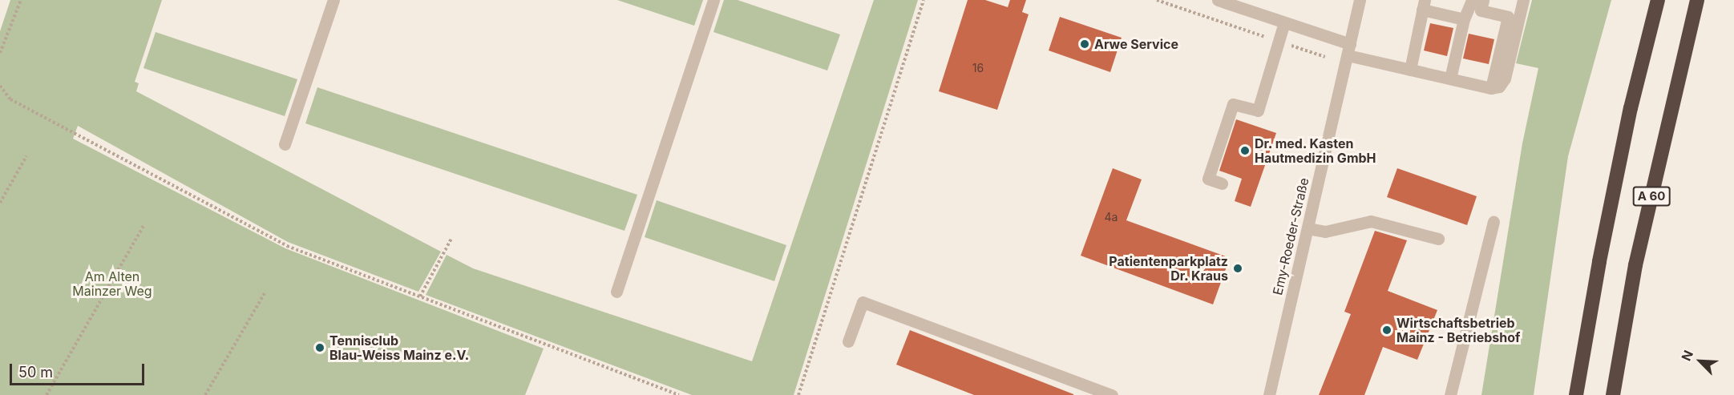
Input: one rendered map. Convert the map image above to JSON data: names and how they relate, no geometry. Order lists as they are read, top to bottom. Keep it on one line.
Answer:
{"streets":{"highway":["A 60"],"street":["Emy-Roeder-Straße"]},"parks":["Am Alten Mainzer Weg"],"places":["Arwe Service","Dr. med. Kasten Hautmedizin GmbH","Patientenparkplatz Dr. Kraus","Wirtschaftsbetrieb Mainz - Betriebshof","Tennisclub Blau-Weiss Mainz e.V."],"house_numbers":["16","4a"],"scale_bar":"50 m","north":"top left"}
